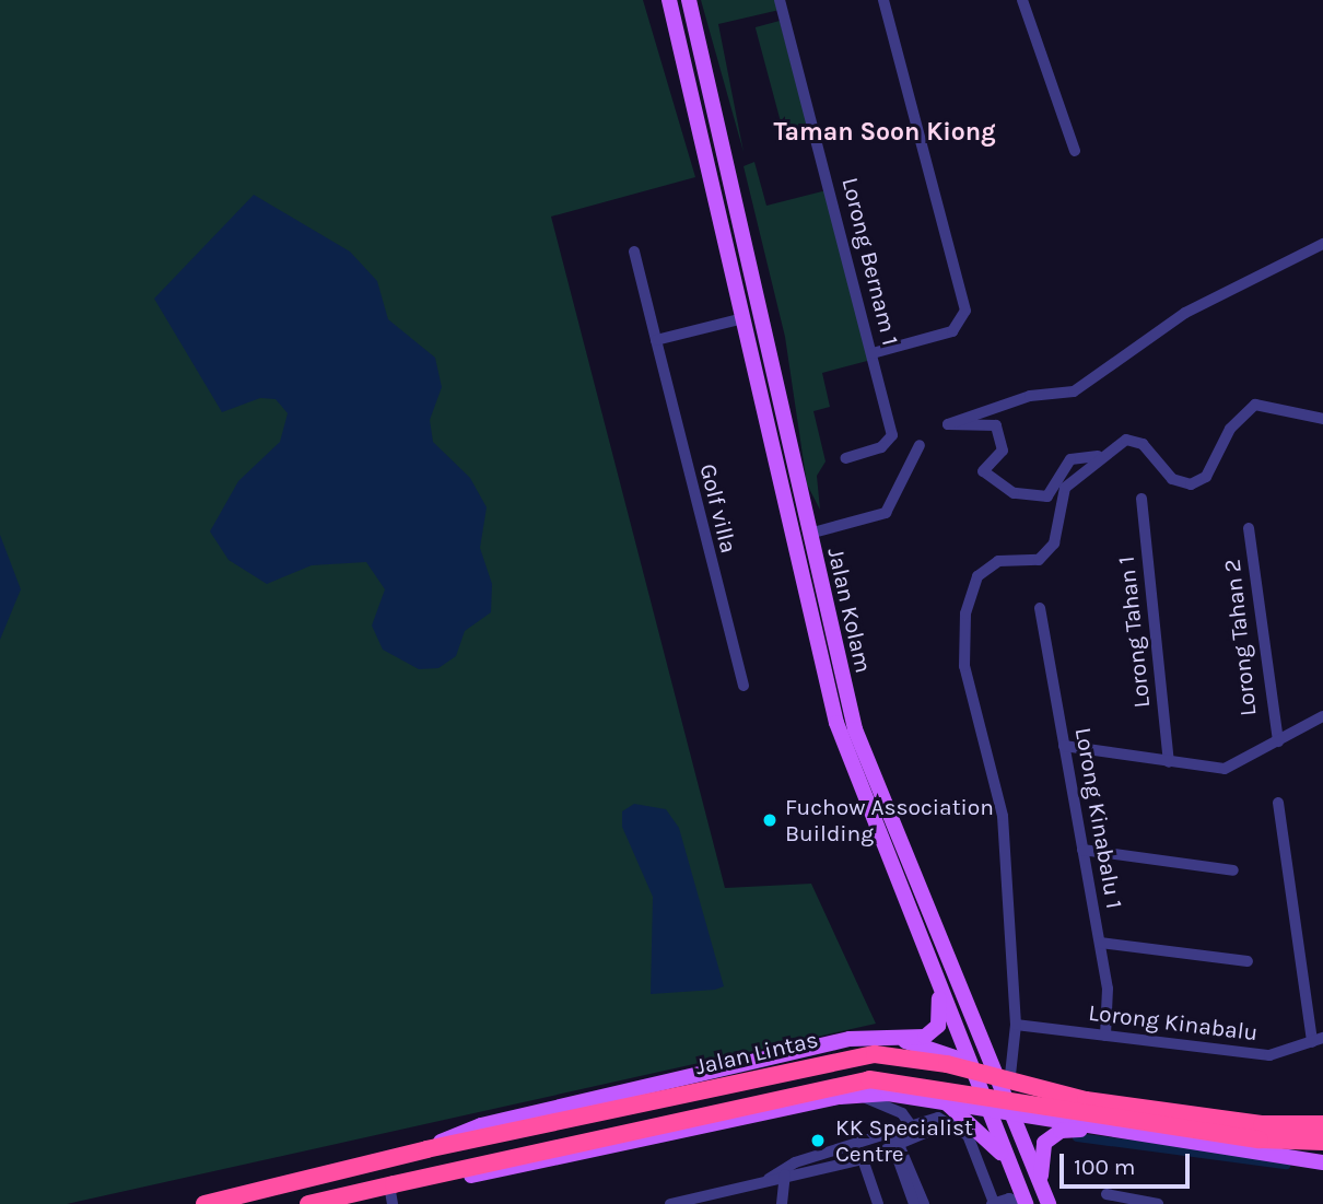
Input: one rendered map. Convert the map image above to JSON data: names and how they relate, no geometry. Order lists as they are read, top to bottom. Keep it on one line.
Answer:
{"streets":{"highway":["Jalan Lintas"],"main road":["Jalan Kolam"],"street":["Lorong Bernam 1","Golf villa","Lorong Tahan 1","Lorong Tahan 2","Lorong Kinabalu 1","Lorong Kinabalu"]},"crossings":[["Lorong Kinabalu 1","Lorong Kinabalu"]],"districts":["Taman Soon Kiong"],"places":["Fuchow Association Building","KK Specialist Centre"],"scale_bar":"100 m"}
